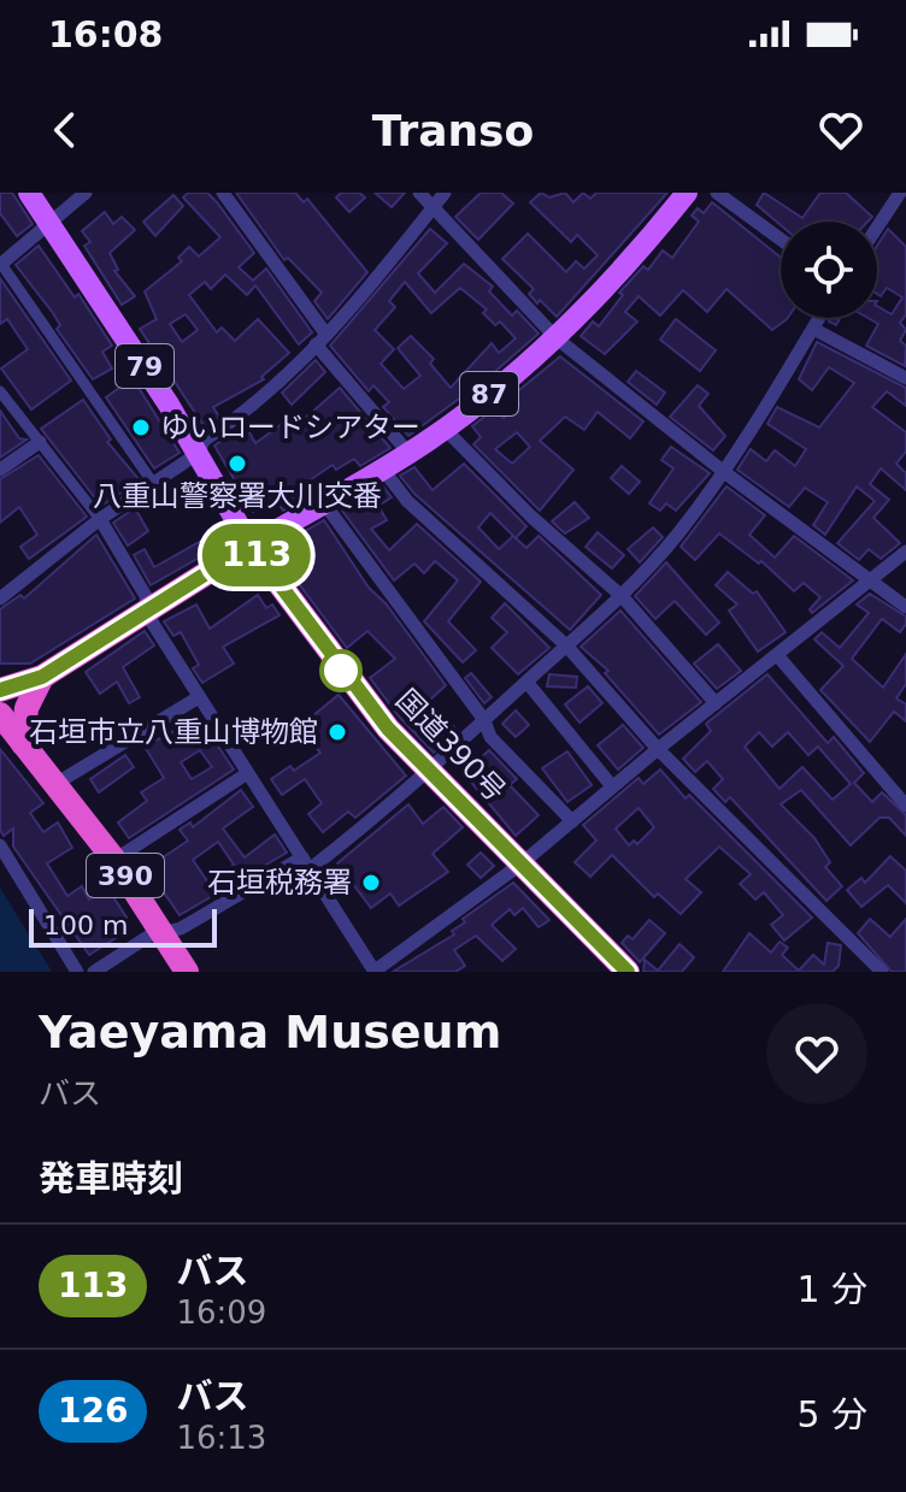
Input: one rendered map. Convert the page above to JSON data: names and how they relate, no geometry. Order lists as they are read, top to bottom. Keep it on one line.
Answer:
{"streets":{"highway":["国道390号","390"],"main road":["79","87"]},"crossings":[["79","87"],["79","国道390号"],["87","国道390号"]],"places":["ゆいロードシアター","八重山警察署大川交番","石垣市立八重山博物館","石垣税務署"],"lines":["bus line 113"],"scale_bar":"100 m","page":{"status":"16:08","header":"Transo","on_map":"113","scale":"100 m","heading":[["Yaeyama Museum","バス"],"発車時刻"],"list":[{"mark":"113","name":"バス","note":"16:09","value":"1 分"},{"mark":"126","name":"バス","note":"16:13","value":"5 分"}]}}
